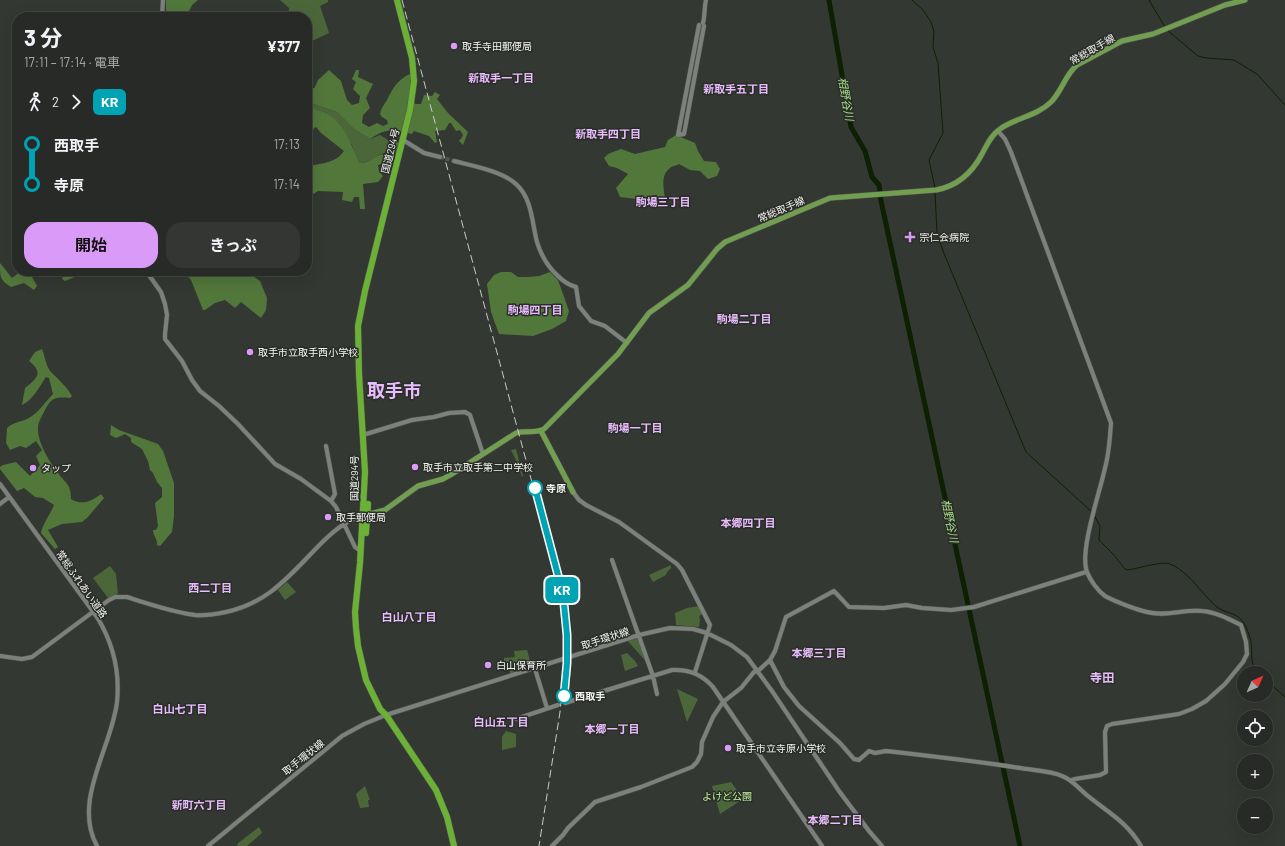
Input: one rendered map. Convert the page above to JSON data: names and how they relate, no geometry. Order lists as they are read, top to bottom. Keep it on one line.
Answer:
{"streets":{"highway":["国道294号"],"main road":["常総取手線"],"street":["常総ふれあい道路","取手環状線"]},"crossings":[["国道294号","取手環状線"]],"districts":["新取手一丁目","新取手五丁目","新取手四丁目","駒場三丁目","駒場四丁目","駒場二丁目","取手市","駒場一丁目","本郷四丁目","西二丁目","白山八丁目","本郷三丁目","寺田","白山七丁目","白山五丁目","本郷一丁目","新町六丁目","本郷二丁目"],"water":["相野谷川"],"parks":["よけど公園"],"places":{"other":["取手寺田郵便局","取手市立取手西小学校","取手市立取手第二中学校","タップ","寺原","取手郵便局","白山保育所","西取手","取手市立寺原小学校"],"health":["宗仁会病院"]},"north":"top right","page":{"on_map":"KR","heading":["3 分","17:11 – 17:14 · 電車","¥377"],"legs":["2","KR"],"list":[{"name":"西取手","value":"17:13"},{"name":"寺原","value":"17:14"}],"buttons":["開始","きっぷ"],"map_buttons":["+","−"]}}
